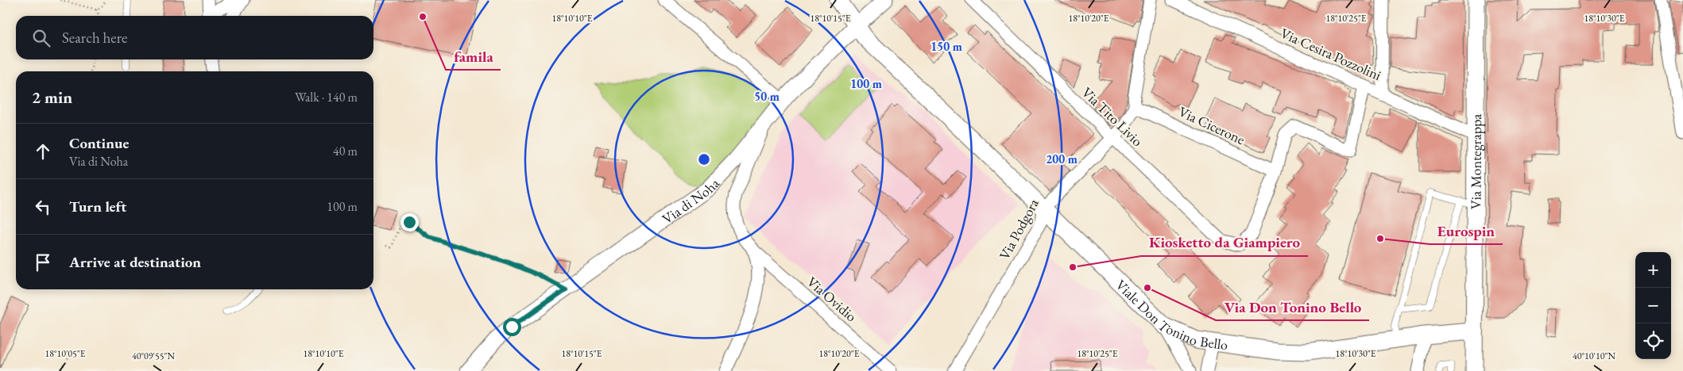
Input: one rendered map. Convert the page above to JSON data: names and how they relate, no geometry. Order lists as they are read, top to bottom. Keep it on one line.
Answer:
{"streets":{"main road":["Via Montegrappa","Viale Don Tonino Bello"],"street":["Via Cesira Pozzolini","Via Tito Livio","Via Cicerone","Via di Noha","Via Podgora","Via Ovidio"]},"crossings":[["Via Cesira Pozzolini","Via Montegrappa"],["Via Tito Livio","Via Cicerone"],["Via Tito Livio","Via Podgora"],["Via Cicerone","Via Podgora"],["Via Montegrappa","Viale Don Tonino Bello"],["Via di Noha","Viale Don Tonino Bello"],["Via Podgora","Viale Don Tonino Bello"]],"places":["famila","Eurospin","Kiosketto da Giampiero","Via Don Tonino Bello"],"page":{"search":"Search here","heading":["2 min","Walk · 140 m"],"list":[["Continue","Via di Noha","40 m"],["Turn left","100 m"],"Arrive at destination"],"map_buttons":["+","−"]},"coordinates":["18°10'10\"E","18°10'15\"E","18°10'20\"E","18°10'25\"E","18°10'30\"E","18°10'05\"E","40°09'55\"N","40°10'10\"N"],"rings":["150 m","100 m","50 m","200 m"]}
